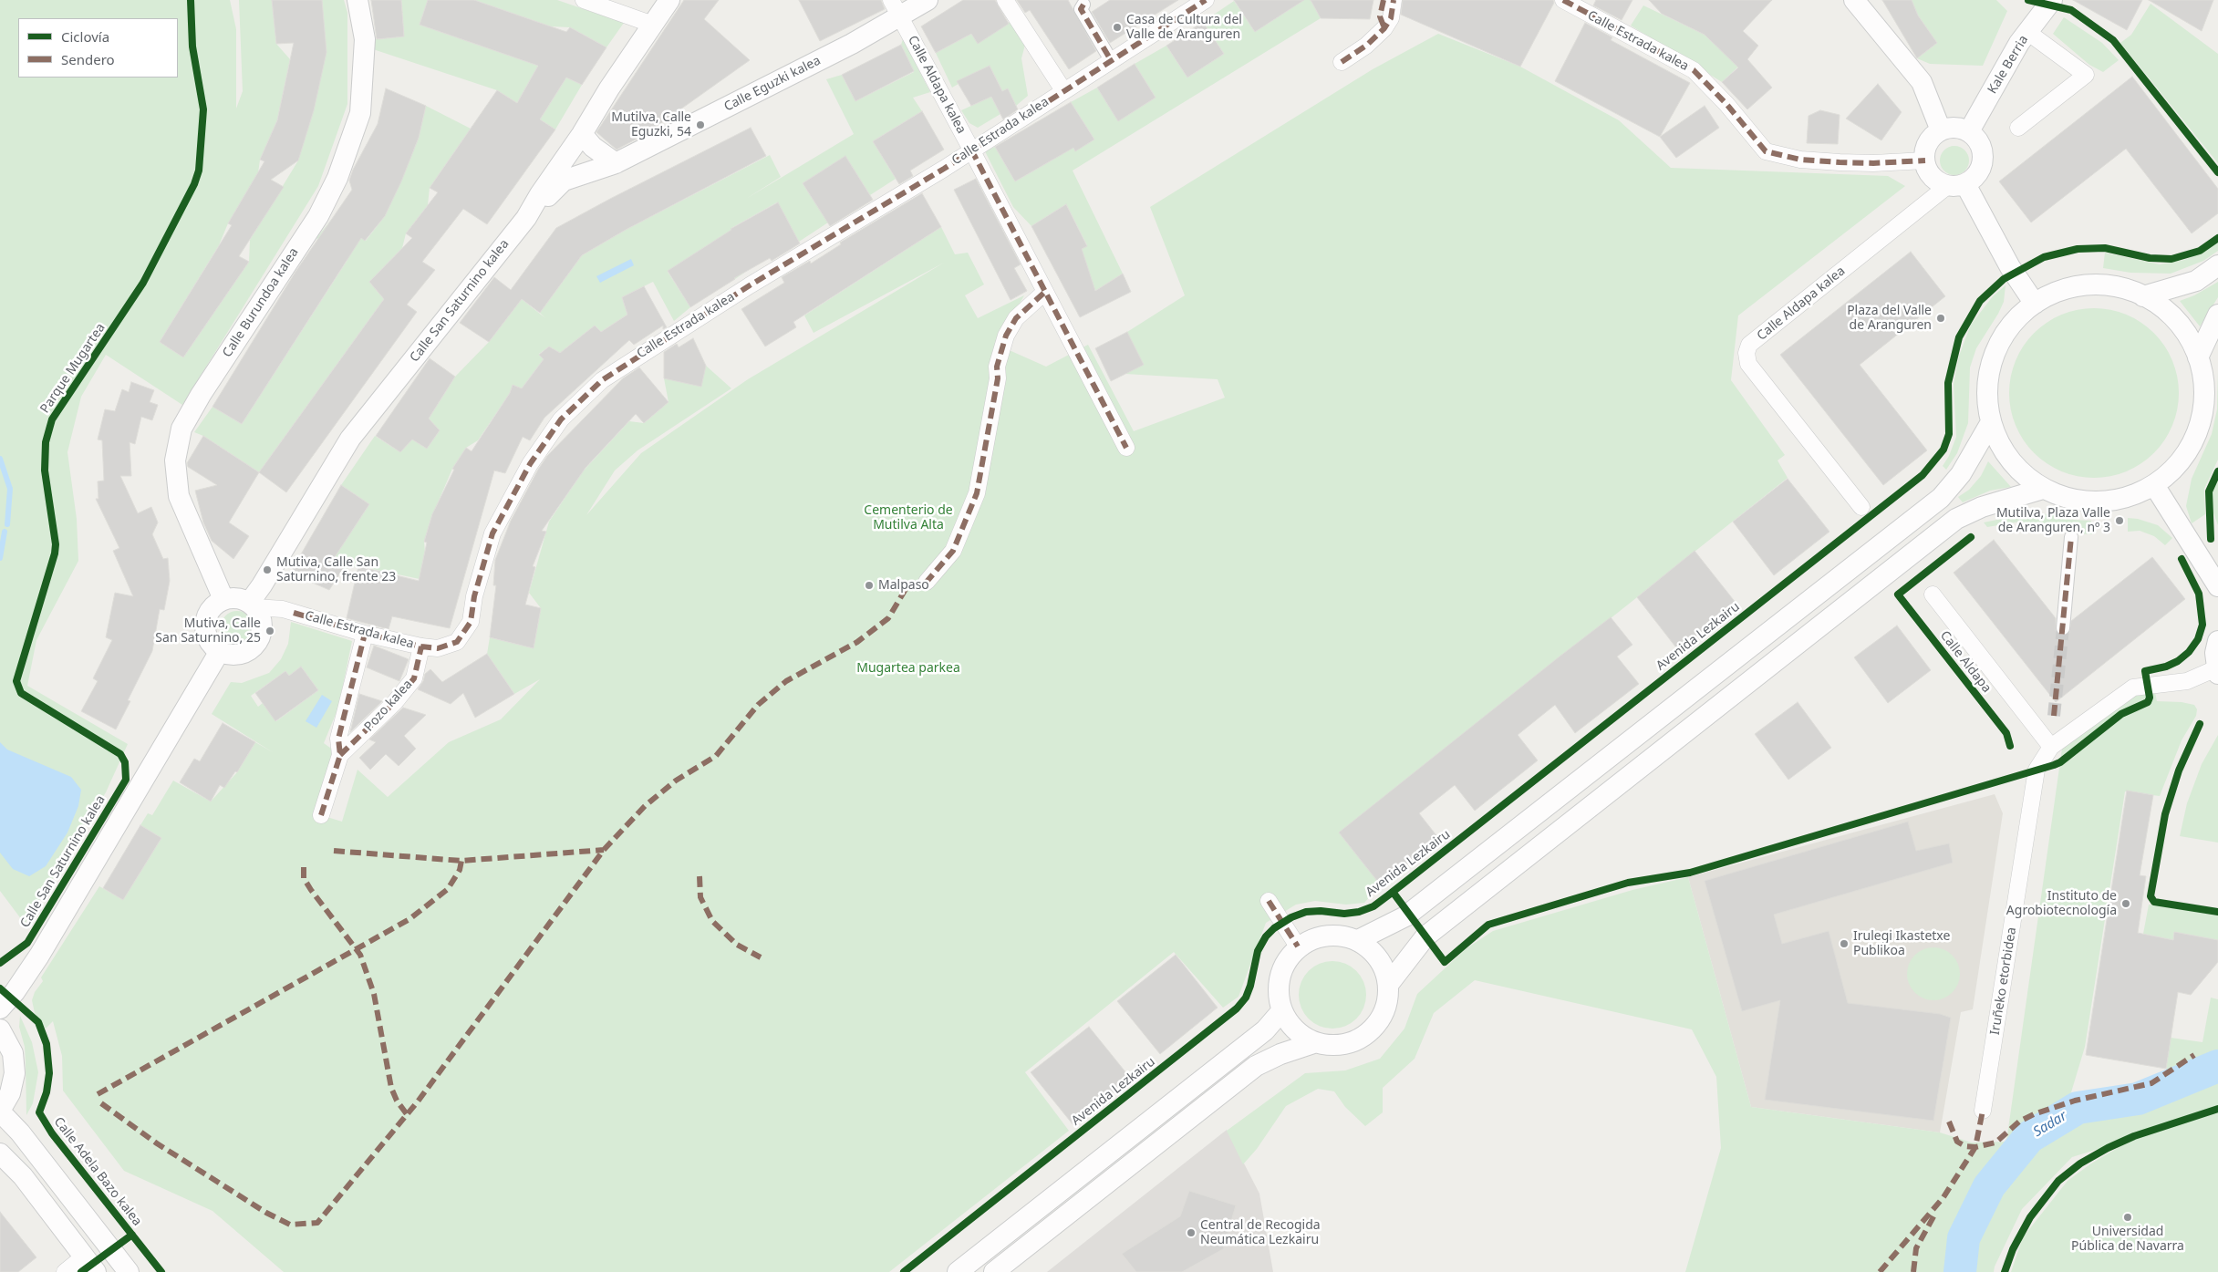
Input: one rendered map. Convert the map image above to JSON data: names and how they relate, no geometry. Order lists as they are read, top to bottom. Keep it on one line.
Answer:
{"streets":{"street":["Calle Estrada kalea","Kale Berria","Calle Eguzki kalea","Calle Aldapa kalea","Calle San Saturnino kalea","Calle Burundoa kalea","Calle Aldapa","Pozo kalea","Iruñeko etorbidea"],"cycle path":["Parque Mugartea","Avenida Lezkairu","Calle Adela Bazo kalea"]},"crossings":[["Calle Estrada kalea","Kale Berria"],["Calle Estrada kalea","Calle Aldapa kalea"],["Calle Estrada kalea","Calle San Saturnino kalea"],["Calle Estrada kalea","Calle Burundoa kalea"],["Calle Estrada kalea","Pozo kalea"],["Kale Berria","Calle Aldapa kalea"],["Calle Eguzki kalea","Calle Aldapa kalea"],["Calle Eguzki kalea","Calle San Saturnino kalea"],["Calle San Saturnino kalea","Calle Burundoa kalea"],["Calle Aldapa","Iruñeko etorbidea"]],"water":["Sadar"],"parks":["Cementerio de Mutilva Alta","Mugartea parkea"],"places":["Casa de Cultura del Valle de Aranguren","Mutilva, Calle Eguzki, 54","Plaza del Valle de Aranguren","Mutilva, Plaza Valle de Aranguren, nº 3","Mutiva, Calle San Saturnino, frente 23","Malpaso","Mutiva, Calle San Saturnino, 25","Instituto de Agrobiotecnología","Irulegi Ikastetxe Publikoa","Universidad Pública de Navarra","Central de Recogida Neumática Lezkairu"],"legend":["Ciclovía","Sendero"]}
